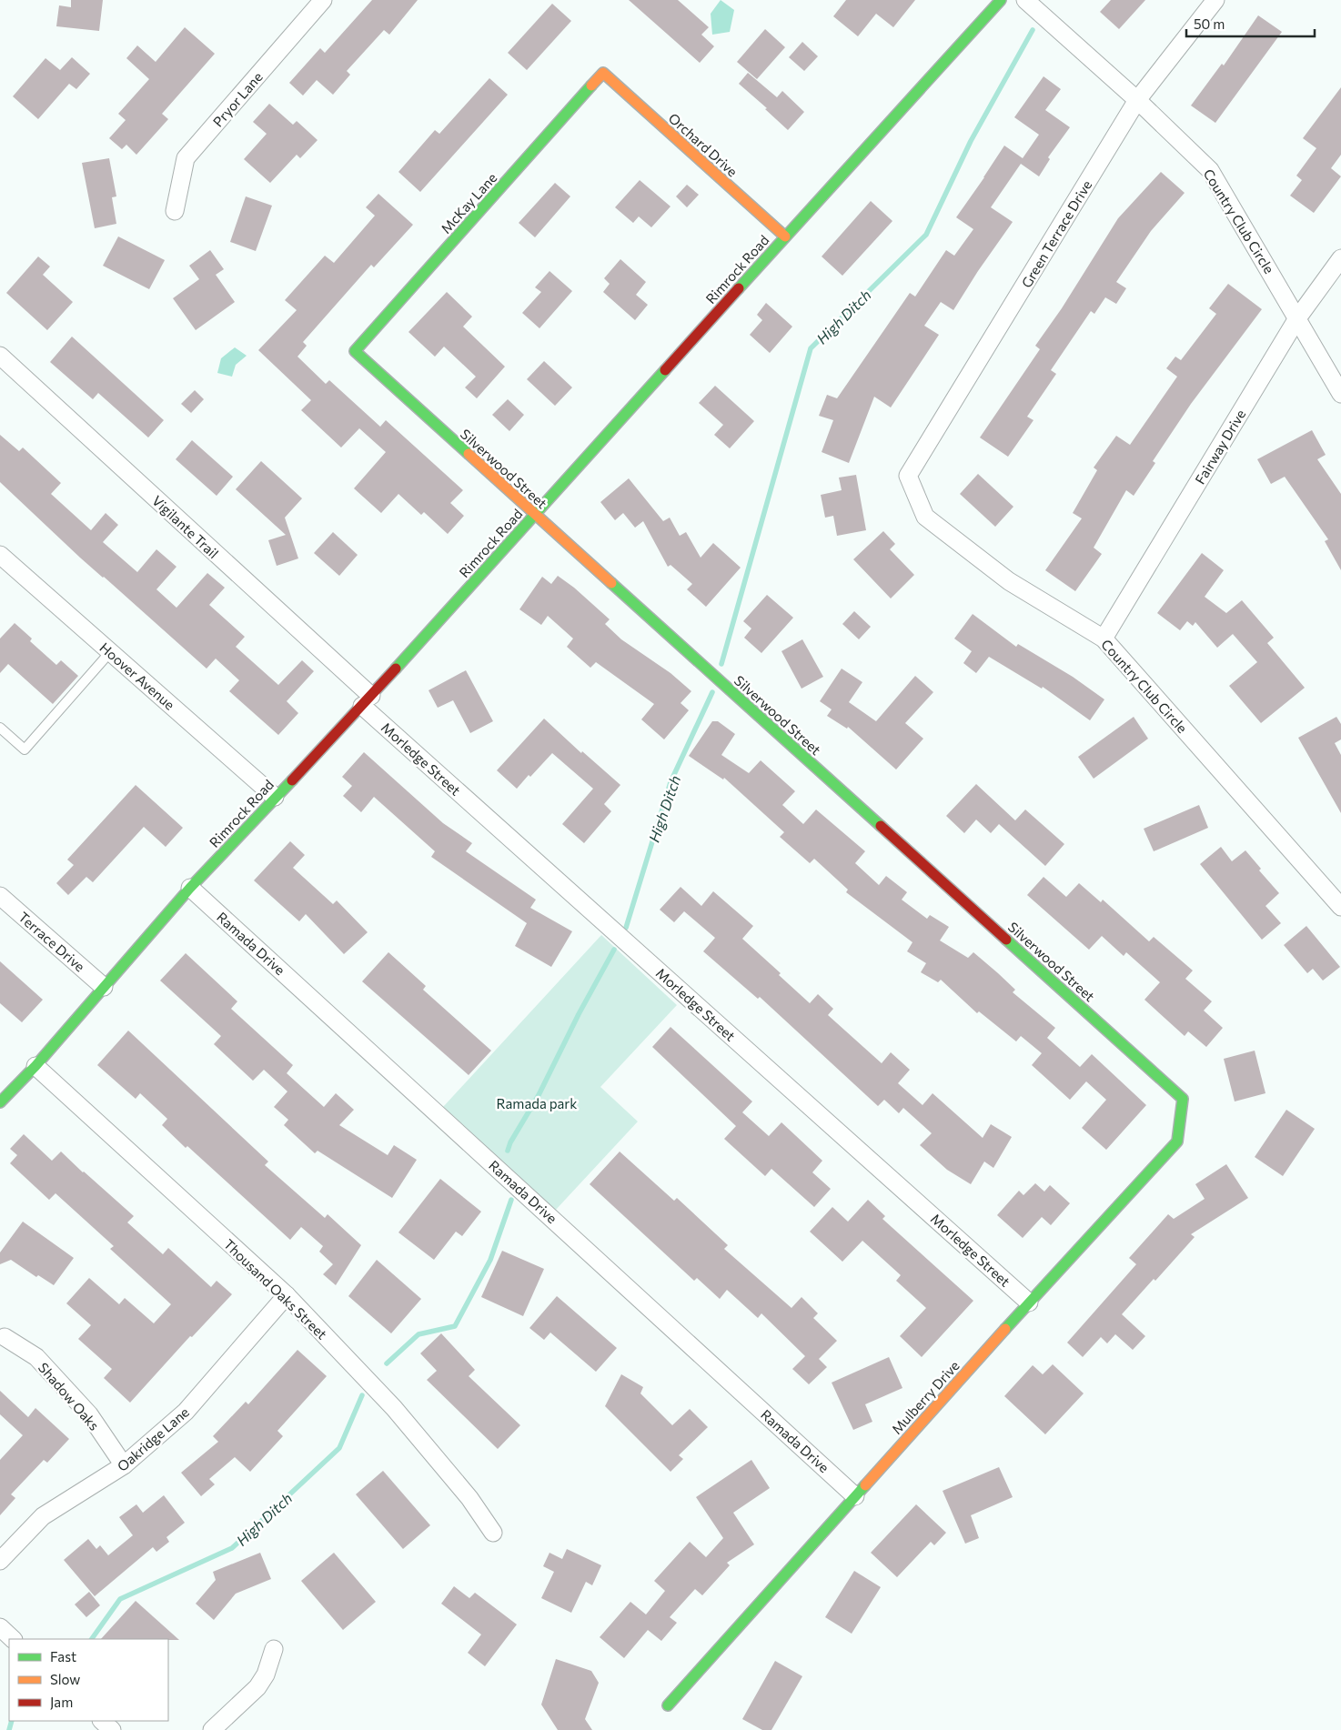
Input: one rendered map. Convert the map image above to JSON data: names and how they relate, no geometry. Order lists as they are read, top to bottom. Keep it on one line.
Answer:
{"streets":{"street":["Pryor Lane","Orchard Drive","McKay Lane","Country Club Circle","Green Terrace Drive","Rimrock Road","Fairway Drive","Silverwood Street","Vigilante Trail","Hoover Avenue","Morledge Street","Terrace Drive","Ramada Drive","Thousand Oaks Street","Shadow Oaks","Mulberry Drive","Oakridge Lane"]},"crossings":[["Orchard Drive","McKay Lane"],["Orchard Drive","Rimrock Road"],["McKay Lane","Silverwood Street"],["Country Club Circle","Green Terrace Drive"],["Country Club Circle","Fairway Drive"],["Rimrock Road","Silverwood Street"],["Rimrock Road","Vigilante Trail"],["Rimrock Road","Hoover Avenue"],["Rimrock Road","Morledge Street"],["Rimrock Road","Terrace Drive"],["Rimrock Road","Ramada Drive"],["Rimrock Road","Thousand Oaks Street"],["Silverwood Street","Mulberry Drive"],["Vigilante Trail","Morledge Street"],["Morledge Street","Mulberry Drive"],["Ramada Drive","Mulberry Drive"],["Thousand Oaks Street","Oakridge Lane"],["Shadow Oaks","Oakridge Lane"]],"water":["High Ditch"],"parks":["Ramada park"],"legend":["Fast","Slow","Jam"],"scale_bar":"50 m"}
